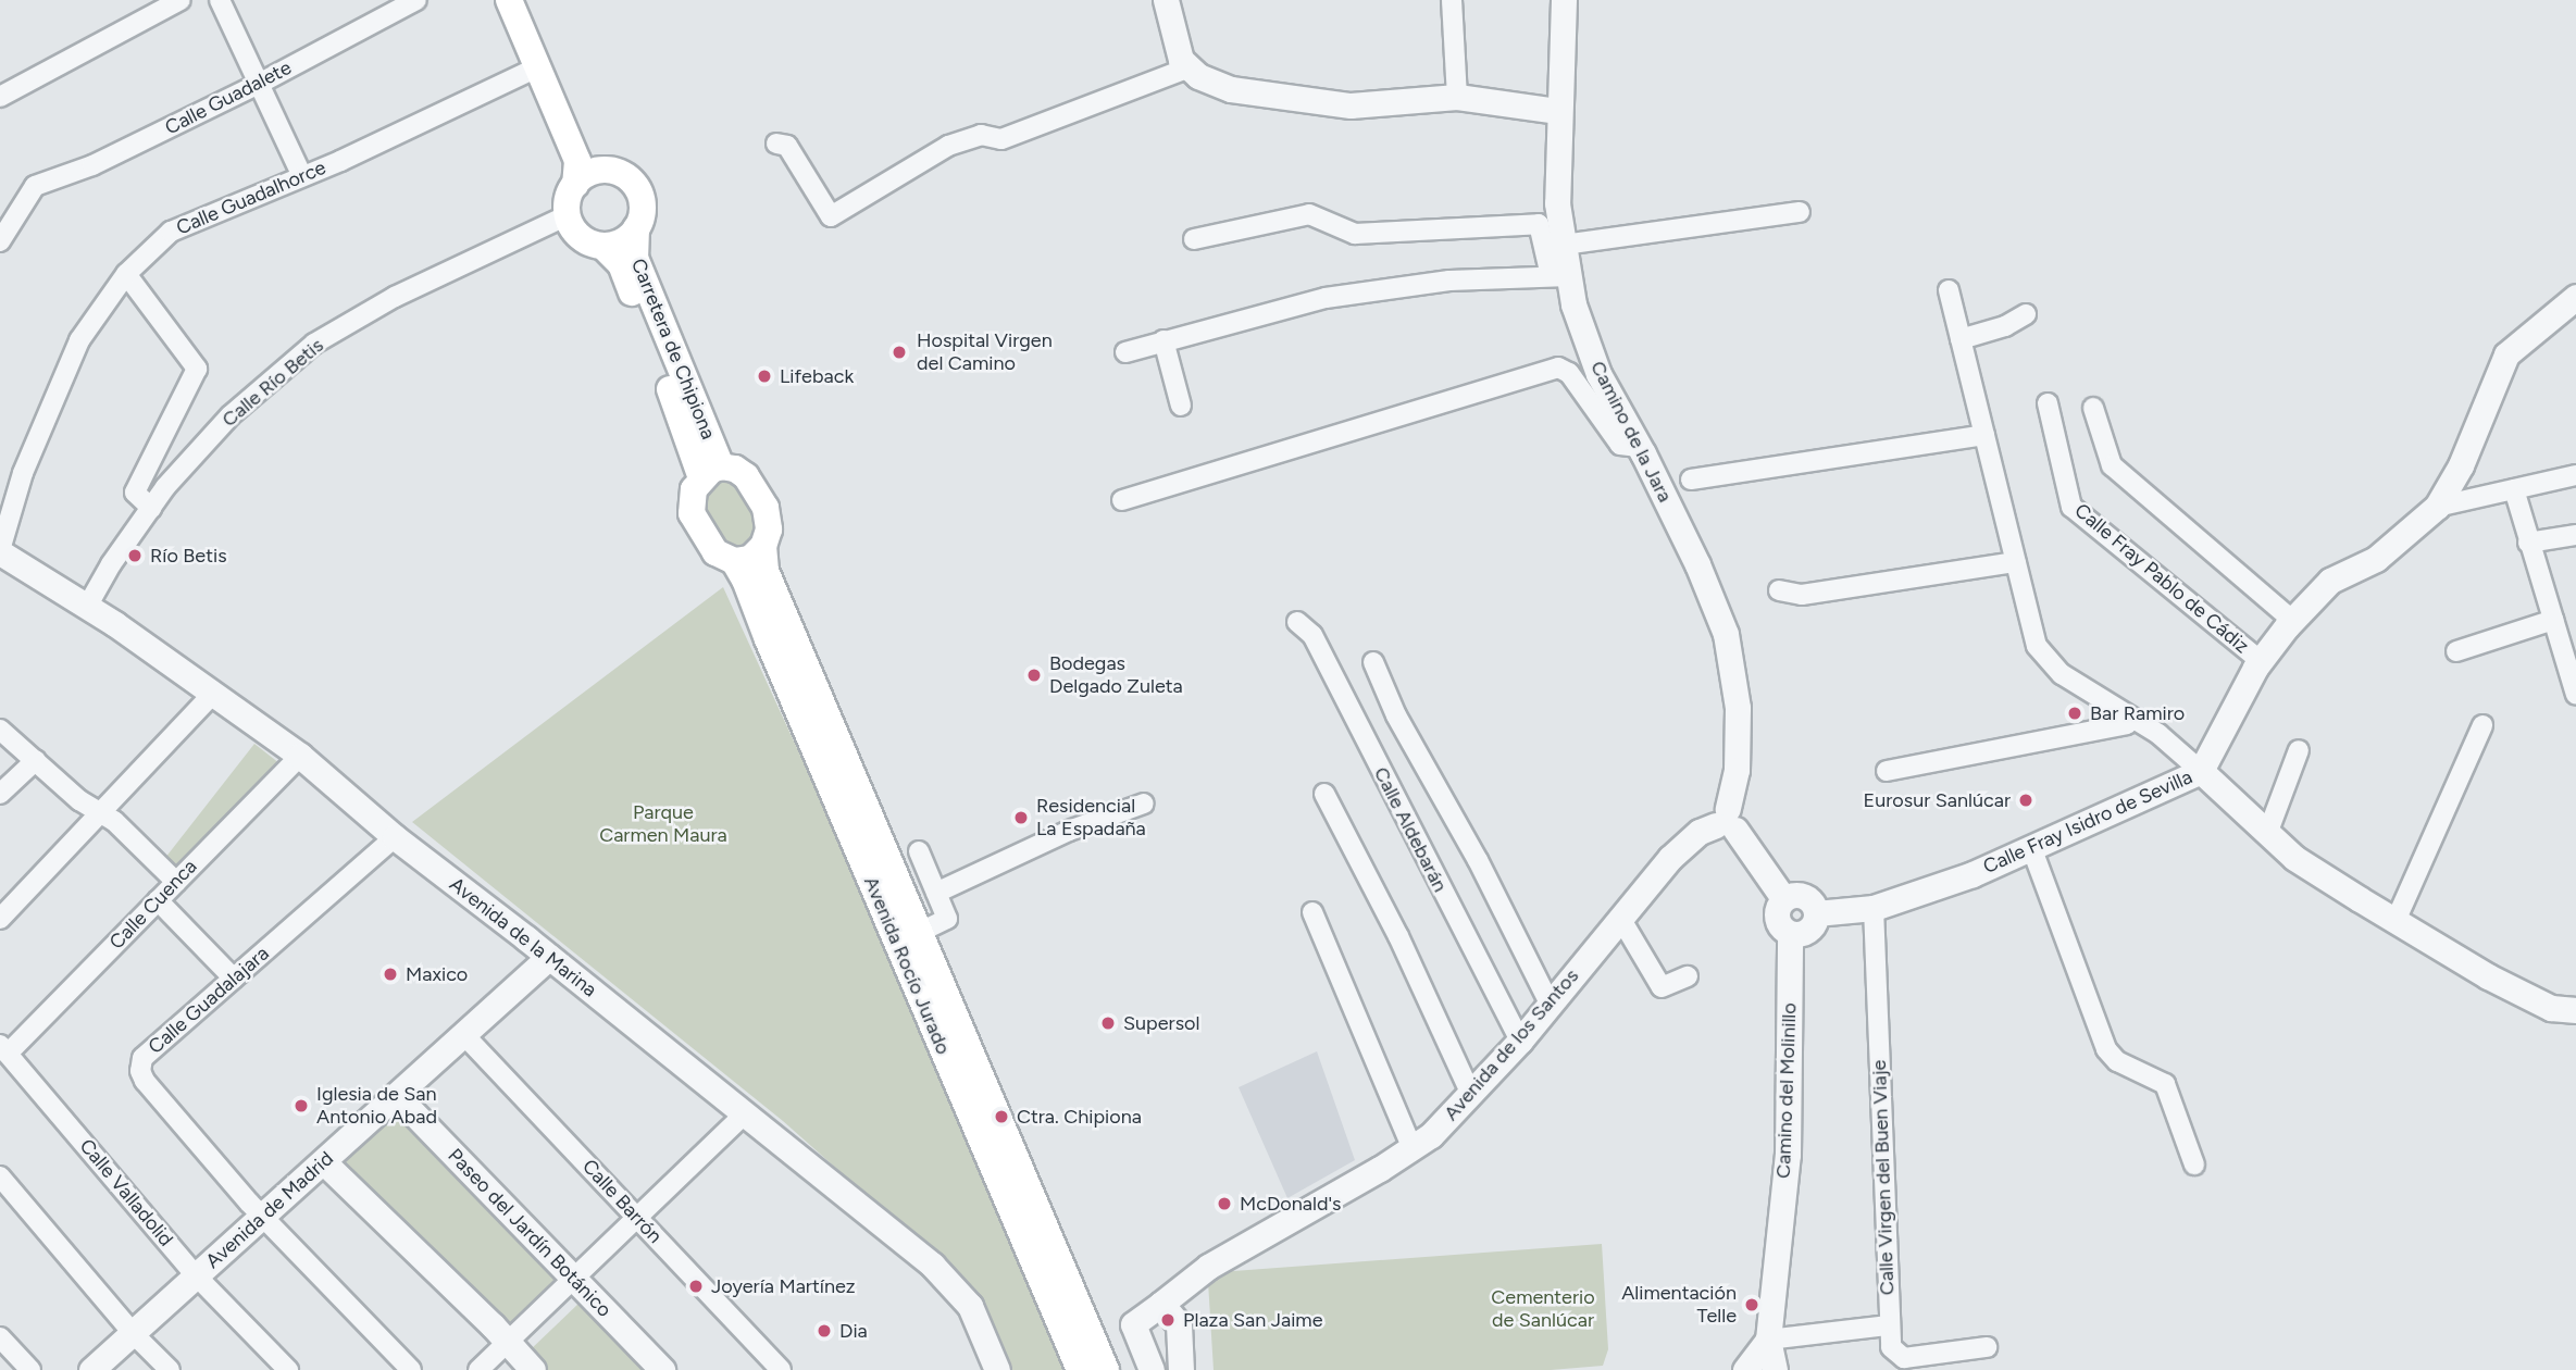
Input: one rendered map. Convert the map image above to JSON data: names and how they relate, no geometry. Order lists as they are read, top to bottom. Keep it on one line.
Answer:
{"streets":{"main road":["Carretera de Chipiona","Avenida Rocío Jurado"],"street":["Calle Guadalete","Calle Guadalhorce","Calle Río Betis","Camino de la Jara","Calle Fray Pablo de Cádiz","Calle Fray Isidro de Sevilla","Calle Aldebarán","Calle Cuenca","Avenida de la Marina","Calle Guadalajara","Avenida de los Santos","Camino del Molinillo","Calle Virgen del Buen Viaje","Calle Valladolid","Calle Barrón","Avenida de Madrid","Paseo del Jardín Botánico"]},"crossings":[["Calle Guadalhorce","Avenida de la Marina"],["Carretera de Chipiona","Calle Río Betis"],["Carretera de Chipiona","Avenida Rocío Jurado"],["Calle Río Betis","Avenida de la Marina"],["Camino de la Jara","Avenida de los Santos"],["Calle Fray Pablo de Cádiz","Calle Fray Isidro de Sevilla"],["Calle Fray Isidro de Sevilla","Camino del Molinillo"],["Calle Fray Isidro de Sevilla","Calle Virgen del Buen Viaje"],["Calle Aldebarán","Avenida de los Santos"],["Calle Cuenca","Avenida de la Marina"],["Calle Cuenca","Calle Valladolid"],["Avenida de la Marina","Calle Guadalajara"],["Avenida de la Marina","Avenida de Madrid"],["Calle Guadalajara","Avenida de Madrid"],["Calle Valladolid","Avenida de Madrid"],["Calle Barrón","Avenida de Madrid"],["Avenida de Madrid","Paseo del Jardín Botánico"]],"parks":["Parque Carmen Maura","Cementerio de Sanlúcar"],"places":["Hospital Virgen del Camino","Lifeback","Río Betis","Bodegas Delgado Zuleta","Bar Ramiro","Eurosur Sanlúcar","Residencial La Espadaña","Maxico","Supersol","Iglesia de San Antonio Abad","Ctra. Chipiona","McDonald's","Joyería Martínez","Alimentación Telle","Plaza San Jaime","Dia"]}
